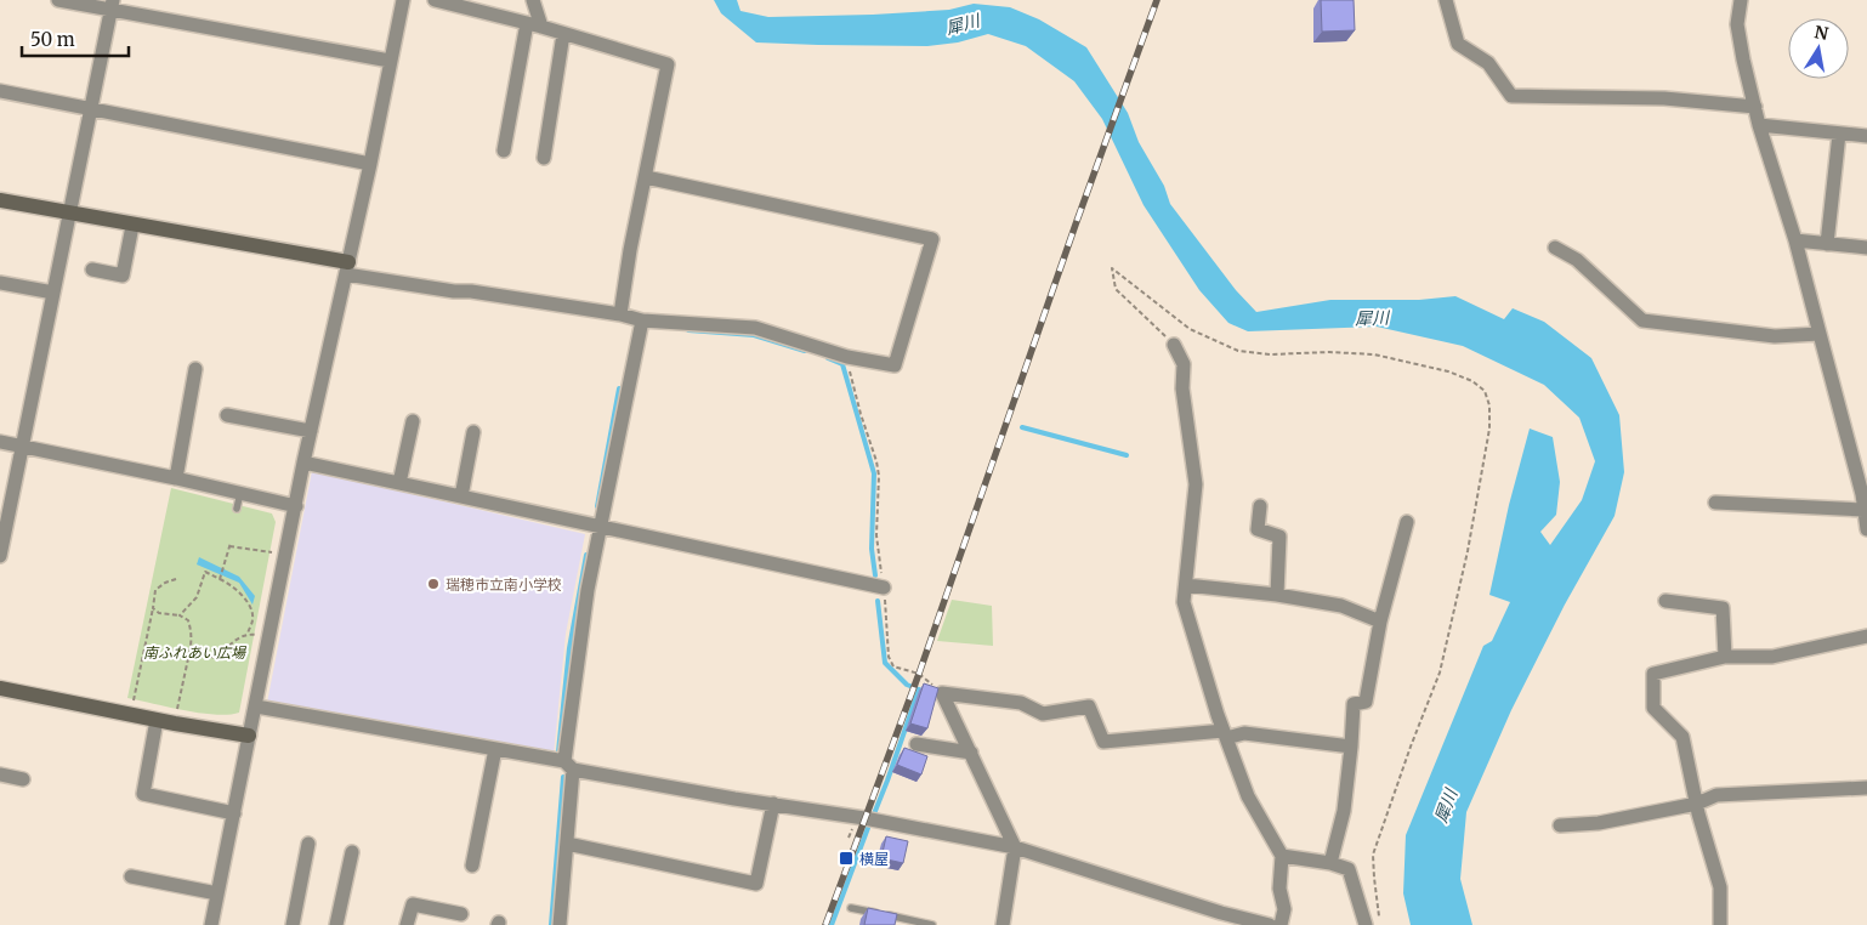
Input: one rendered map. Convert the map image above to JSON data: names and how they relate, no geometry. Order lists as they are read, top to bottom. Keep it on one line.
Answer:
{"water":["犀川"],"parks":["南ふれあい広場"],"places":{"other":["瑞穂市立南小学校"],"transit":["横屋"]},"scale_bar":"50 m","north":"top"}
